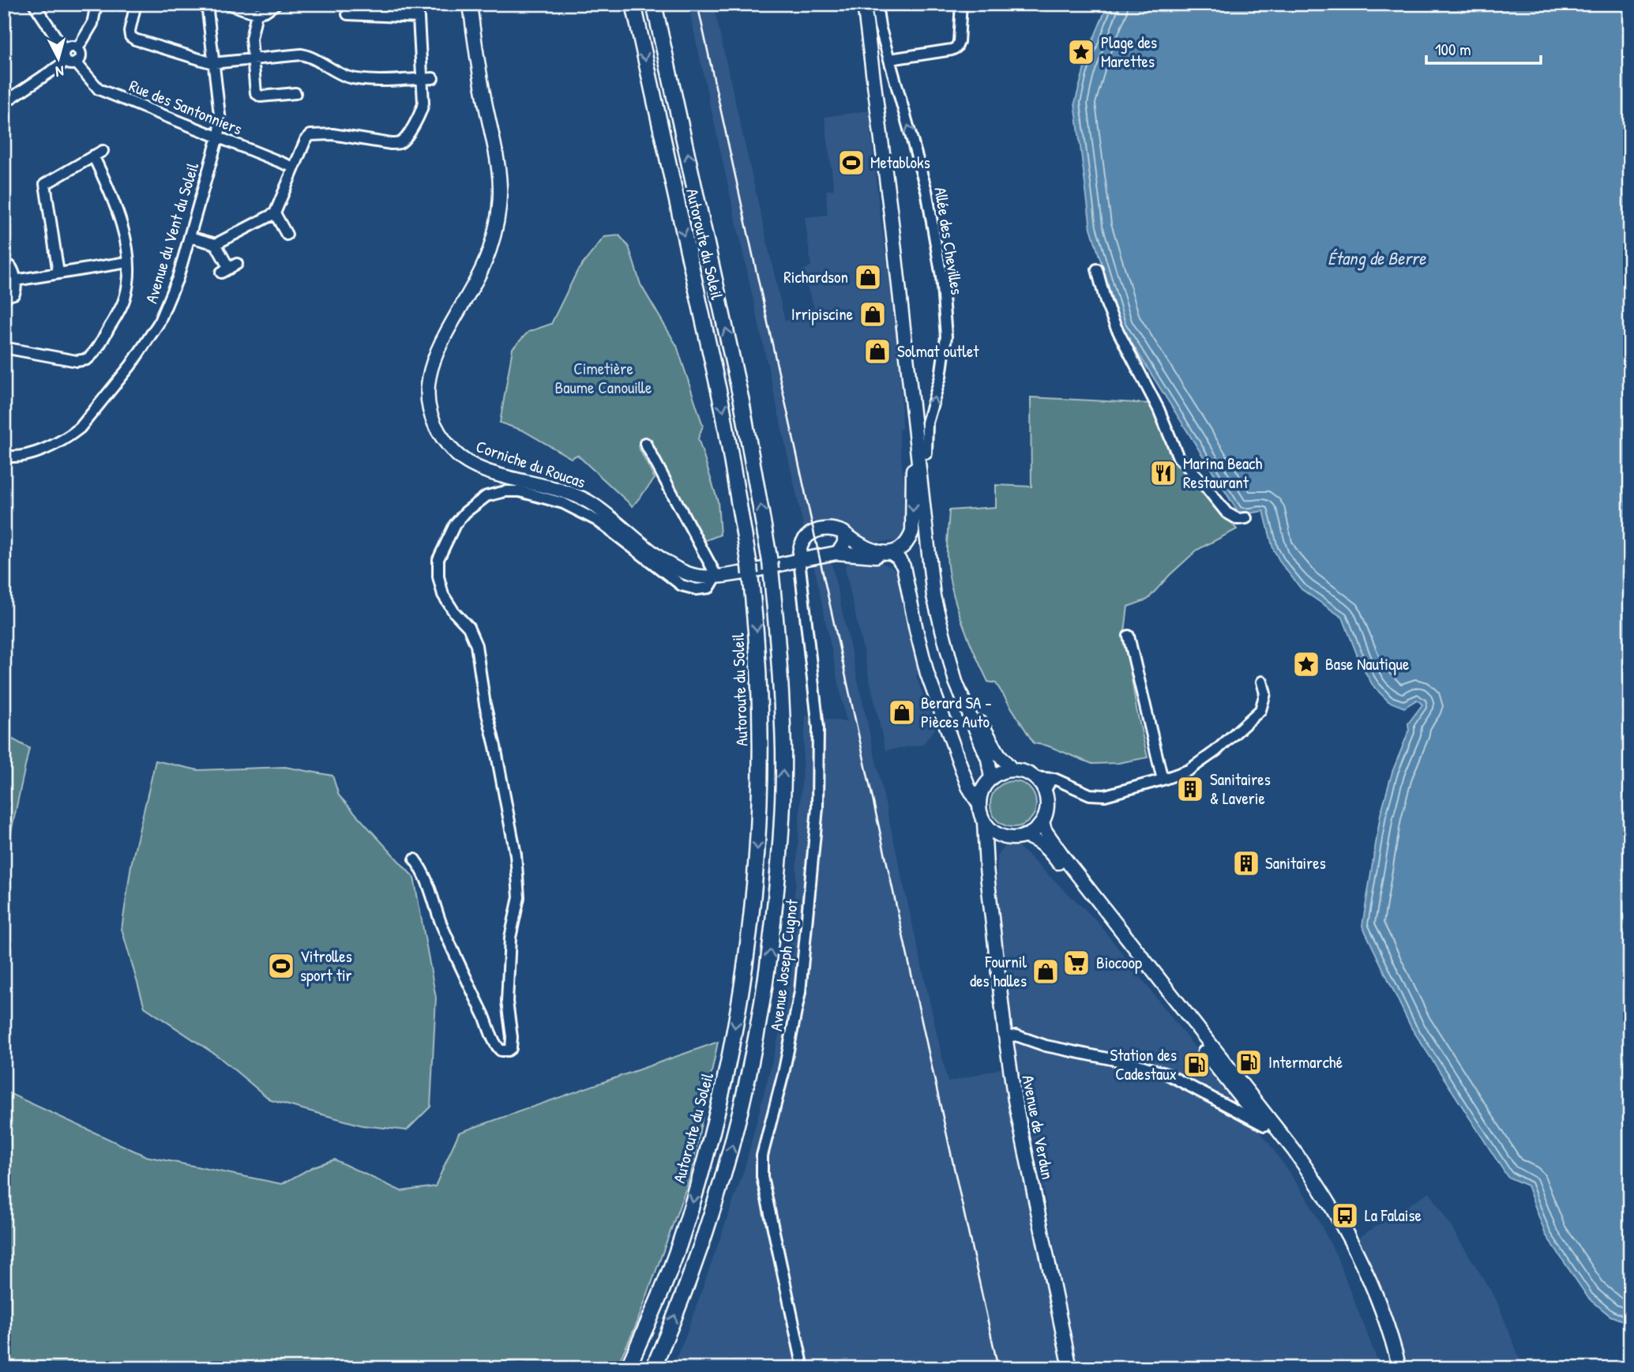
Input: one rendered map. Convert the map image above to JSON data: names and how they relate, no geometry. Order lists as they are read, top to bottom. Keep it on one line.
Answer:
{"streets":{"highway":["Autoroute du Soleil"],"main road":["Corniche du Roucas","Avenue de Verdun"],"street":["Rue des Santonniers","Avenue du Vent du Soleil","Allée des Chevilles","Avenue Joseph Cugnot"]},"crossings":[["Rue des Santonniers","Avenue du Vent du Soleil"],["Corniche du Roucas","Avenue Joseph Cugnot"]],"one_way":["Allée des Chevilles"],"water":["Étang de Berre"],"parks":["Cimetière Baume Canouille"],"places":{"place":["Plage des Marettes","Base Nautique"],"sports":["Metabloks","Vitrolles sport tir"],"shop":["Richardson","Irripiscine","Solmat outlet","Berard SA - Pièces Auto","Fournil des halles"],"restaurant":["Marina Beach Restaurant"],"building":["Sanitaires & Laverie","Sanitaires"],"supermarket":["Biocoop"],"fuel station":["Intermarché","Station des Cadestaux"],"bus stop":["La Falaise"]},"scale_bar":"100 m","north":"bottom"}
